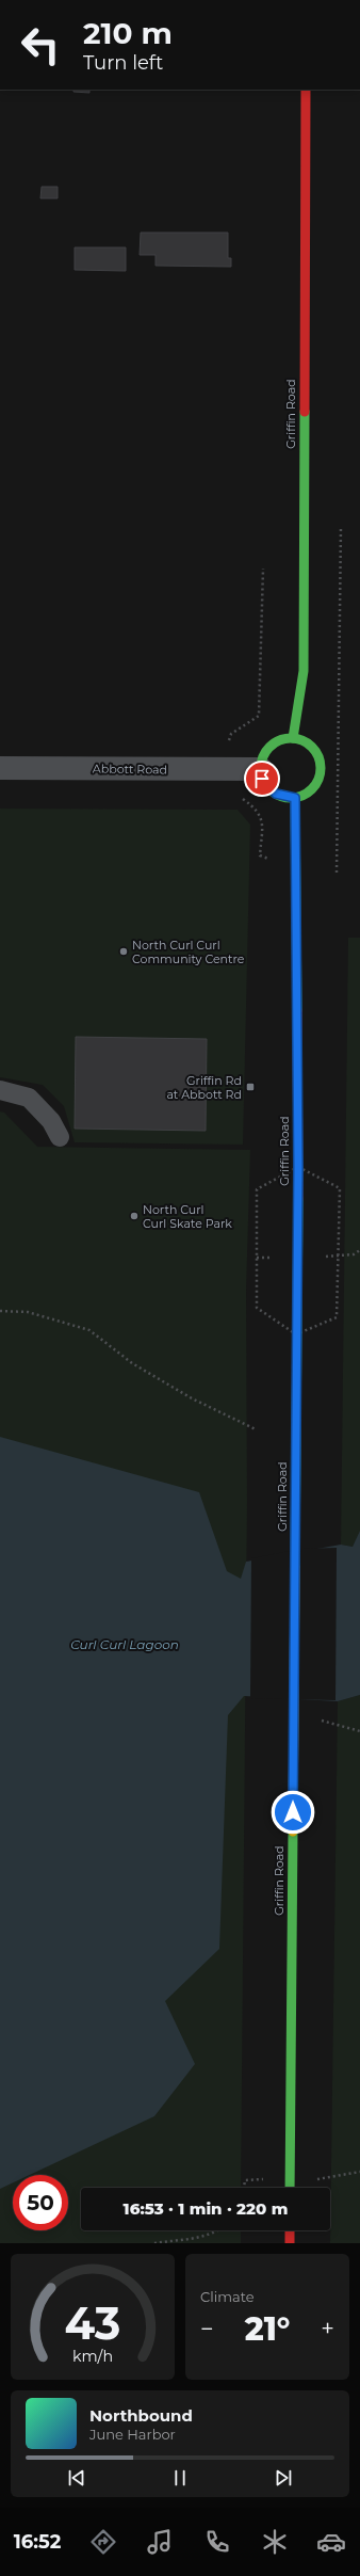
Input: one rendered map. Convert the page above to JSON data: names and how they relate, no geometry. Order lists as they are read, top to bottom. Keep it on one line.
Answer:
{"streets":{"main road":["Griffin Road"],"street":["Abbott Road"]},"crossings":[["Griffin Road","Abbott Road"]],"water":["Curl Curl Lagoon"],"places":{"other":["North Curl Curl Community Centre","North Curl Curl Skate Park"],"transit":["Griffin Rd at Abbott Rd"]},"page":{"turn":["210 m","Turn left"],"limit":"50","trip":"16:53 · 1 min · 220 m","tile":"Climate","heat":["−","21°","+"],"song":["Northbound","June Harbor"],"tabs":"16:52","gauge":["43","km/h"]}}
